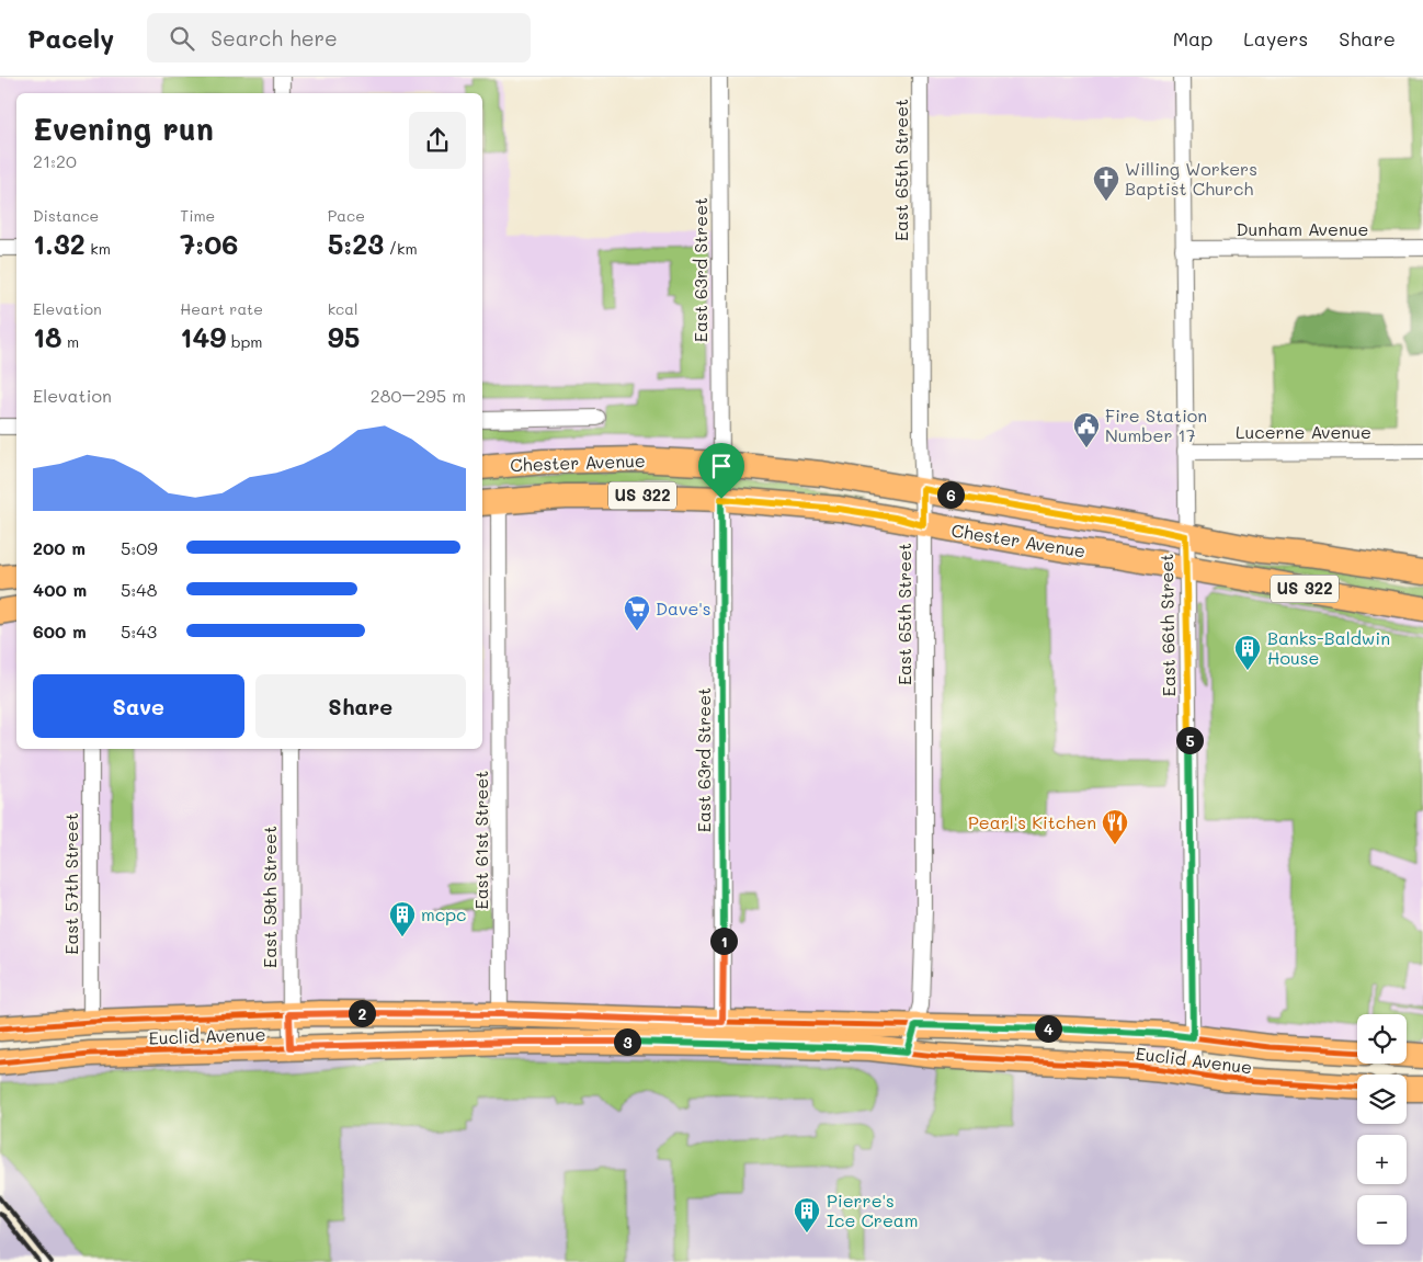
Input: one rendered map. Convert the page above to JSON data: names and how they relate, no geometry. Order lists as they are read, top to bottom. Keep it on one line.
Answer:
{"streets":{"main road":["Chester Avenue","US 322","Euclid Avenue"],"street":["East 65th Street","Dunham Avenue","East 63rd Street","Lucerne Avenue","East 66th Street","East 61st Street","East 57th Street","East 59th Street"]},"crossings":[["East 65th Street","Chester Avenue"],["East 65th Street","Euclid Avenue"],["Dunham Avenue","East 66th Street"],["East 63rd Street","Chester Avenue"],["East 63rd Street","Euclid Avenue"],["Lucerne Avenue","East 66th Street"],["Chester Avenue","East 66th Street"],["Chester Avenue","East 61st Street"],["East 66th Street","Euclid Avenue"],["East 61st Street","Euclid Avenue"],["East 57th Street","Euclid Avenue"],["East 59th Street","Euclid Avenue"]],"places":{"church":["Willing Workers Baptist Church"],"public building":["Fire Station Number 17"],"supermarket":["Dave's"],"building":["Banks-Baldwin House","mcpc","Pierre's Ice Cream"],"restaurant":["Pearl's Kitchen"]},"page":{"header":"Pacely","search":"Search here","nav":["Map","Layers","Share"],"heading":["Evening run","21:20"],"stats":[["Distance","1.32 km"],["Time","7:06"],["Pace","5:23 /km"],["Elevation","18 m"],["Heart rate","149 bpm"],["kcal","95"]],"chart":["Elevation","280–295 m"],"pins":["6","5","1","2","4","3"],"list":[{"name":"200 m","note":"5:09"},{"name":"400 m","note":"5:48"},{"name":"600 m","note":"5:43"}],"buttons":["Save","Share"],"map_buttons":["+","−"]}}
